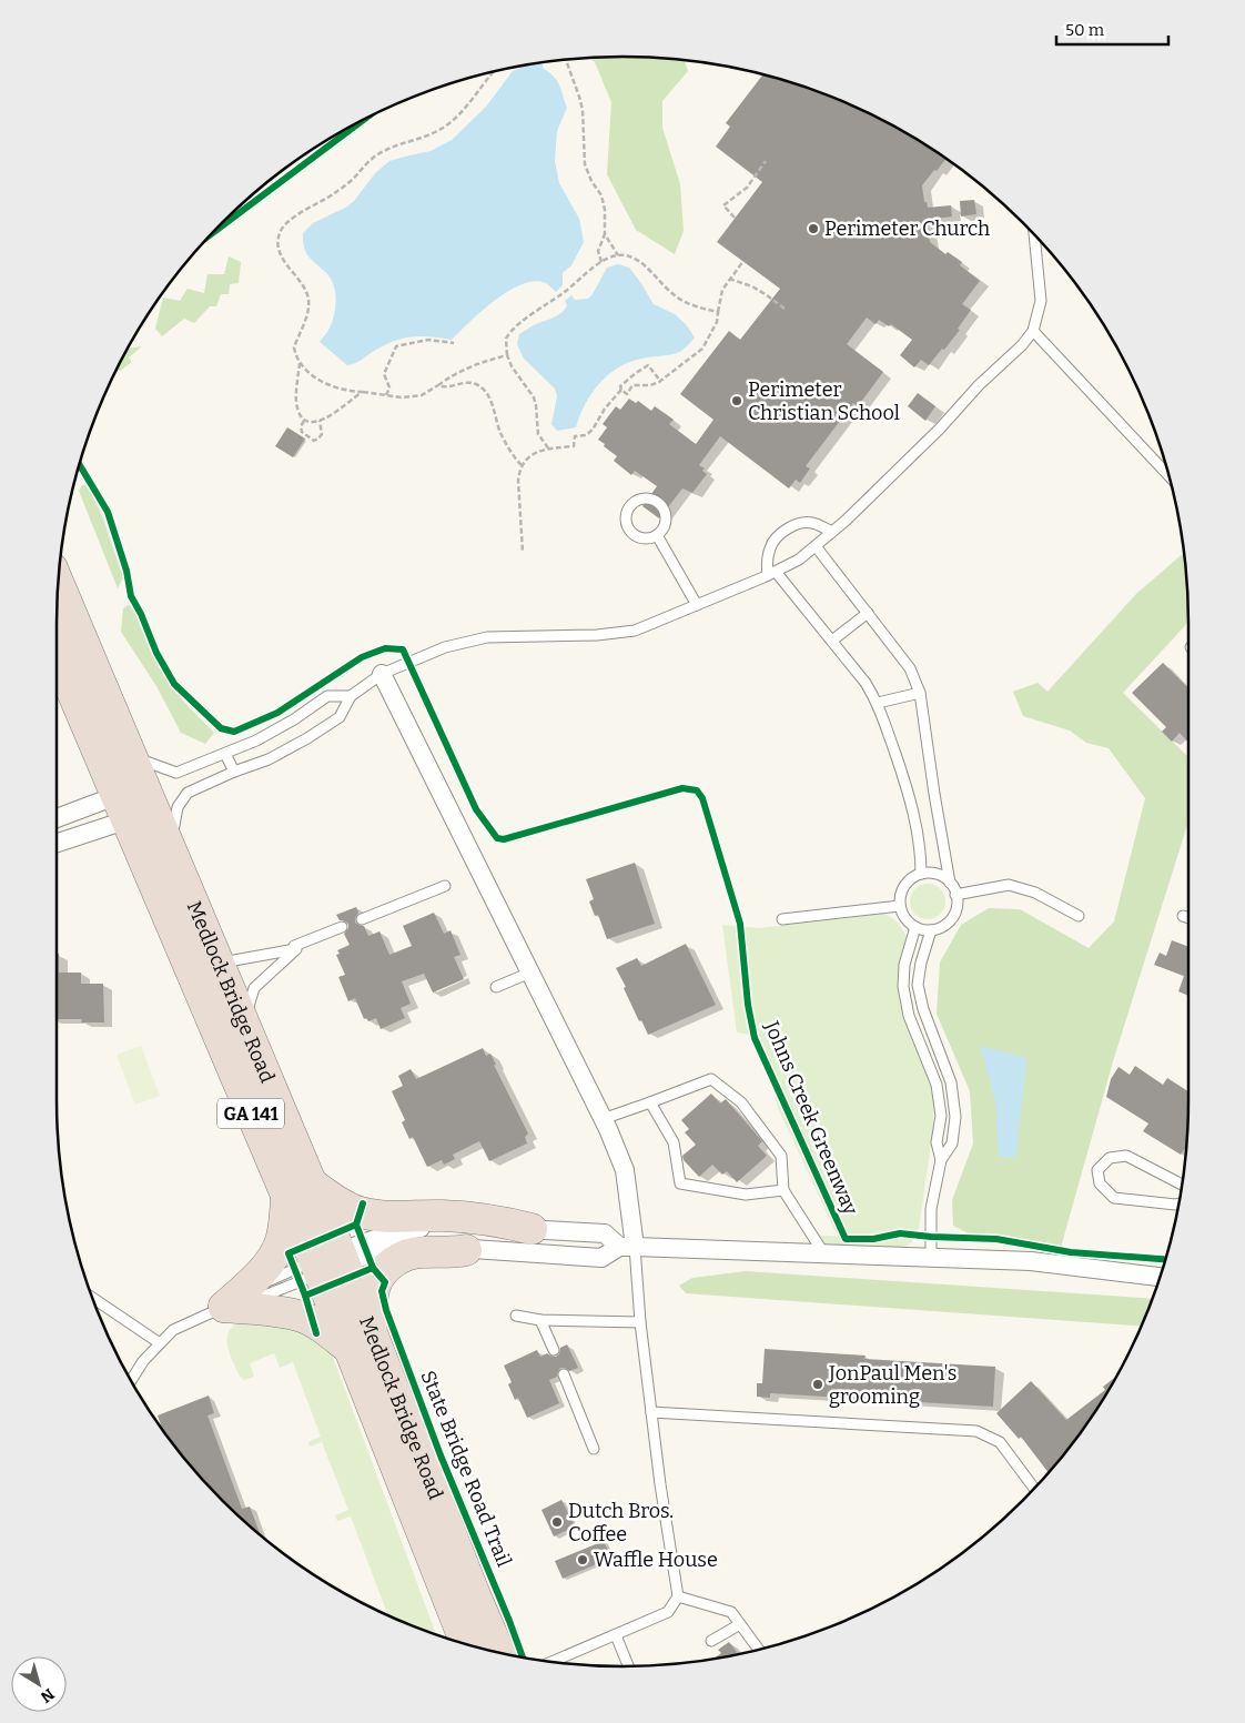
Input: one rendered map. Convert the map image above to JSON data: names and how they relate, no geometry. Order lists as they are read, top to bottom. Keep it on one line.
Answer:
{"streets":{"highway":["Medlock Bridge Road","GA 141"],"cycle path":["Johns Creek Greenway","State Bridge Road Trail"]},"places":["Perimeter Church","Perimeter Christian School","JonPaul Men's grooming","Dutch Bros. Coffee","Waffle House"],"scale_bar":"50 m","north":"bottom right"}
